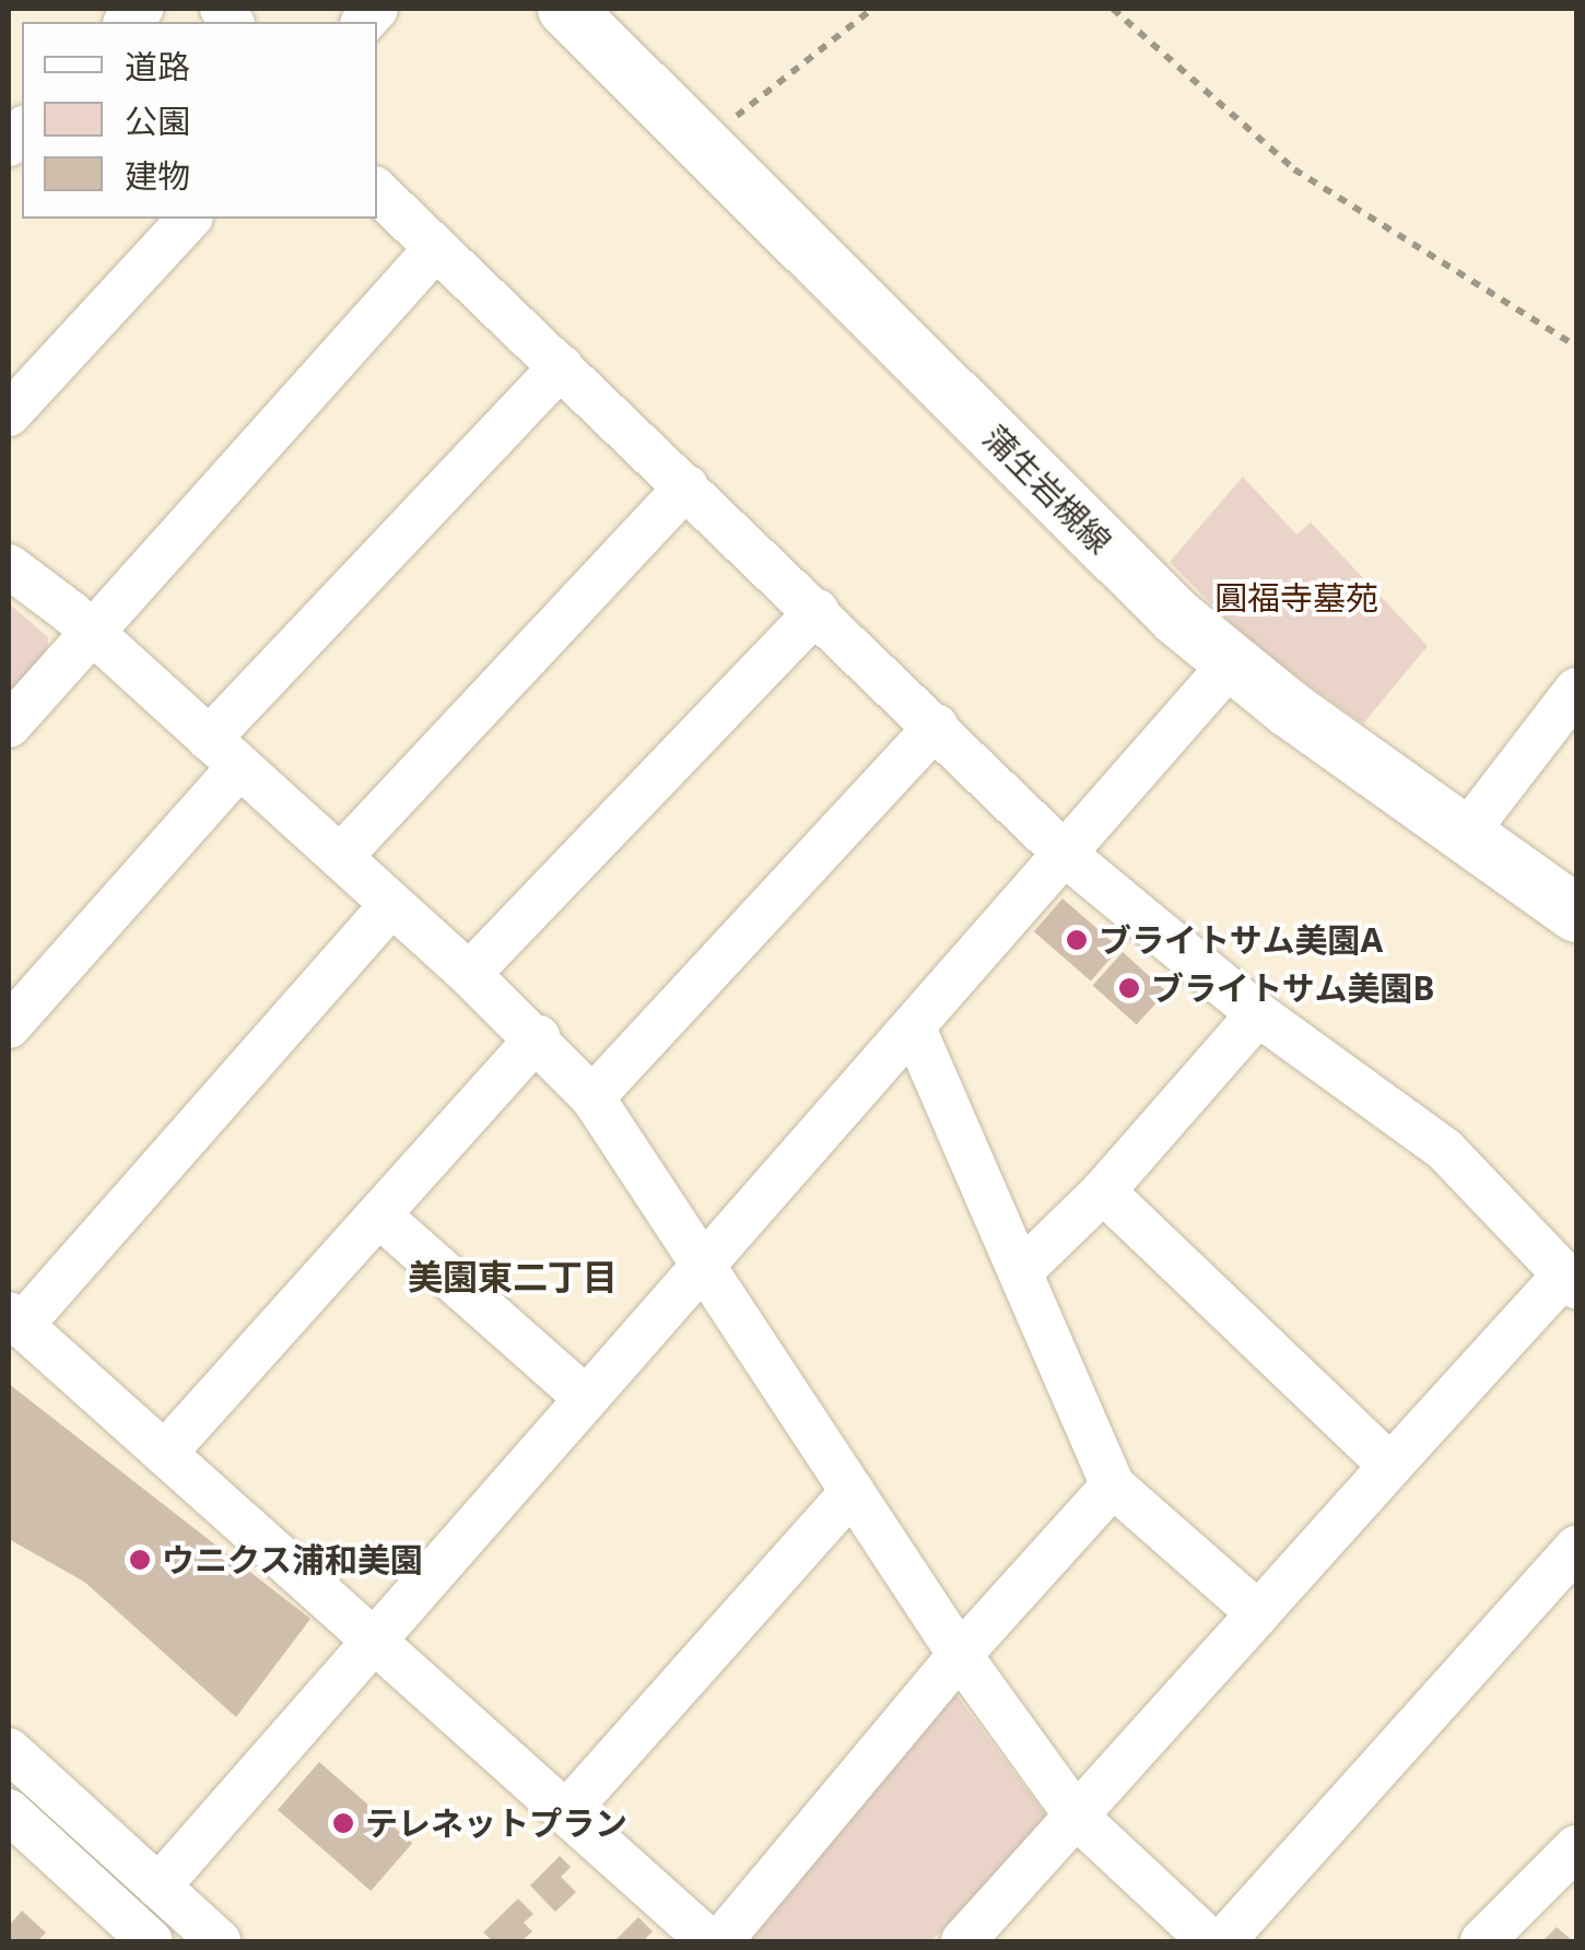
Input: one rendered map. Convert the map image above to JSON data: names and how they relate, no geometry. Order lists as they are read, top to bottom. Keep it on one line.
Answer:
{"streets":{"main road":["蒲生岩槻線"]},"districts":["美園東二丁目"],"parks":["圓福寺墓苑"],"places":["ブライトサム美園A","ブライトサム美園B","ウニクス浦和美園","テレネットプラン"],"legend":["道路","公園","建物"]}
